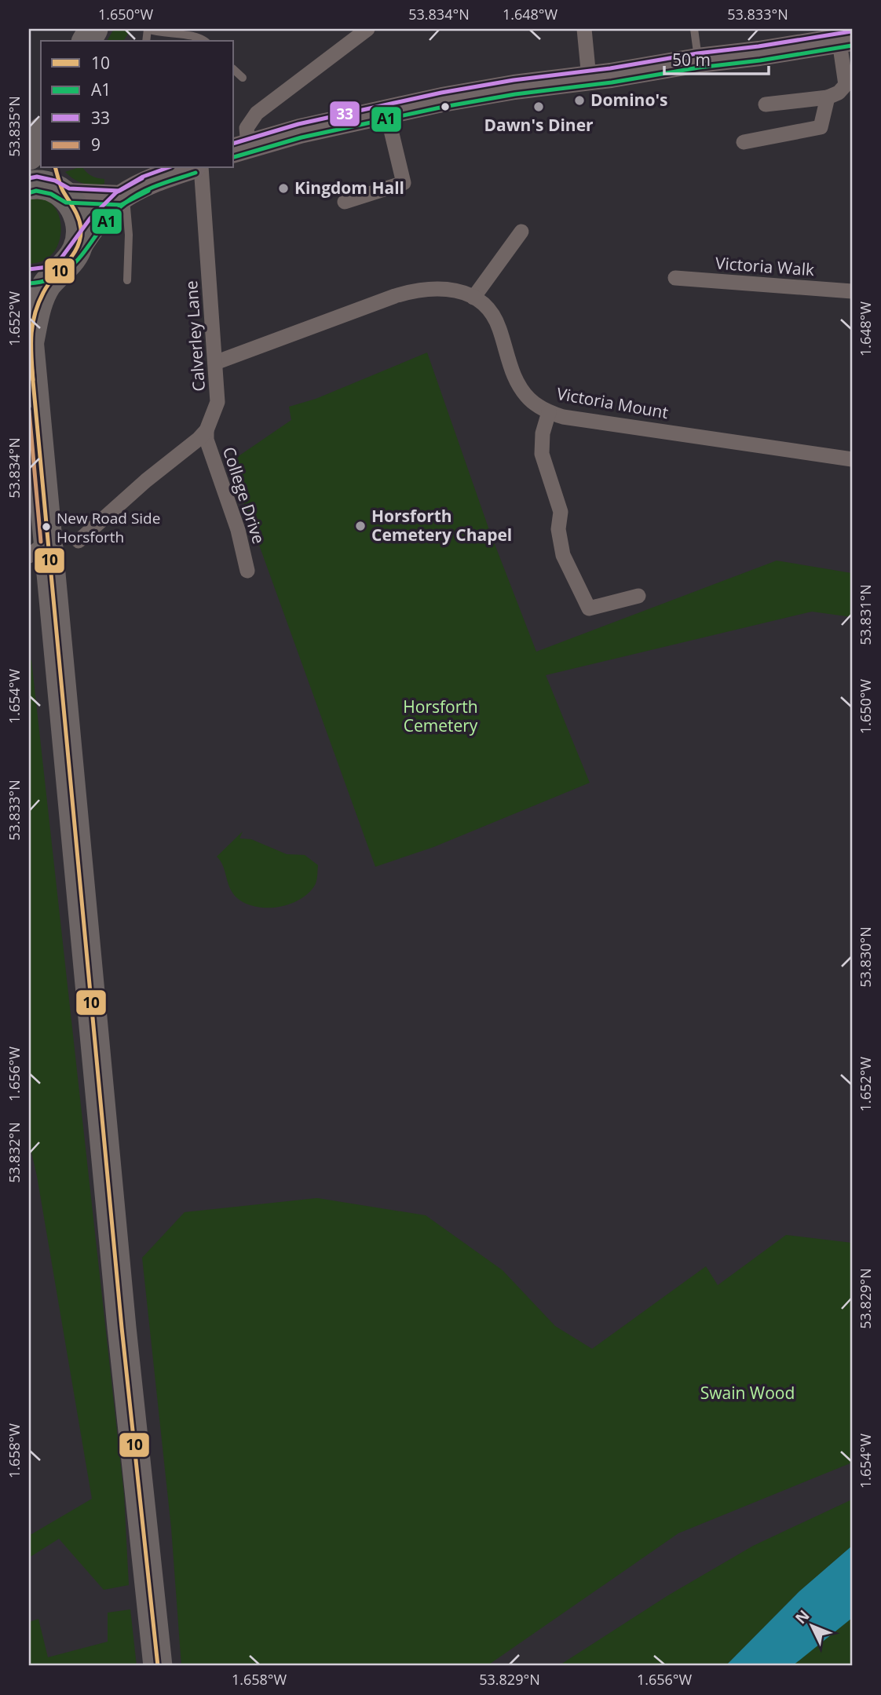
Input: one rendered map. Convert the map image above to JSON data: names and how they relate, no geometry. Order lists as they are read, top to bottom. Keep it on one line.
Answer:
{"streets":{"street":["Victoria Walk","Calverley Lane","Victoria Mount","College Drive"]},"crossings":[["Calverley Lane","Victoria Mount"],["Calverley Lane","College Drive"]],"parks":["Horsforth Cemetery","Swain Wood"],"places":["Domino's","Dawn's Diner","Kingdom Hall","Horsforth Cemetery Chapel","New Road Side Horsforth"],"lines":["transit line 33","transit line A1","transit line 10","transit line 9"],"legend":["10","A1","33","9"],"scale_bar":"50 m","north":"top left","coordinates":["1.650°W","53.834°N","1.648°W","53.833°N","53.835°N","1.652°W","53.831°N","1.654°W","53.830°N","1.656°W","53.832°N","53.829°N","1.658°W"]}
